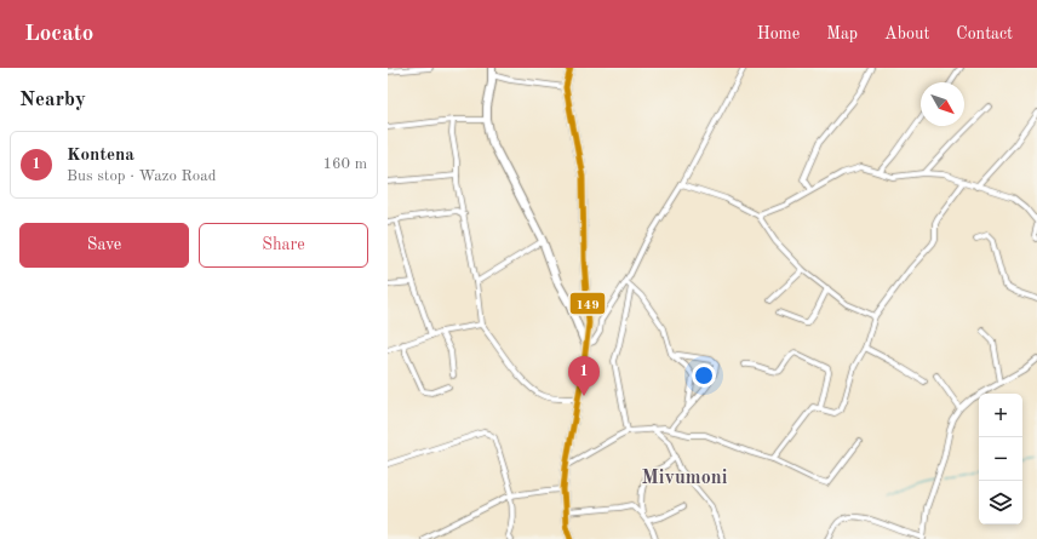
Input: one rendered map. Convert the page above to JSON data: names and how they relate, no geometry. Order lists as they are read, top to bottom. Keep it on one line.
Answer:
{"districts":["Mivumoni"],"lines":["transit line 149"],"north":"bottom right","page":{"header":"Locato","nav":["Home","Map","About","Contact"],"heading":"Nearby","list":[{"mark":"1","name":"Kontena","note":"Bus stop · Wazo Road","value":"160 m"}],"buttons":["Save","Share"],"pins":"1","map_buttons":["+","−"]}}
